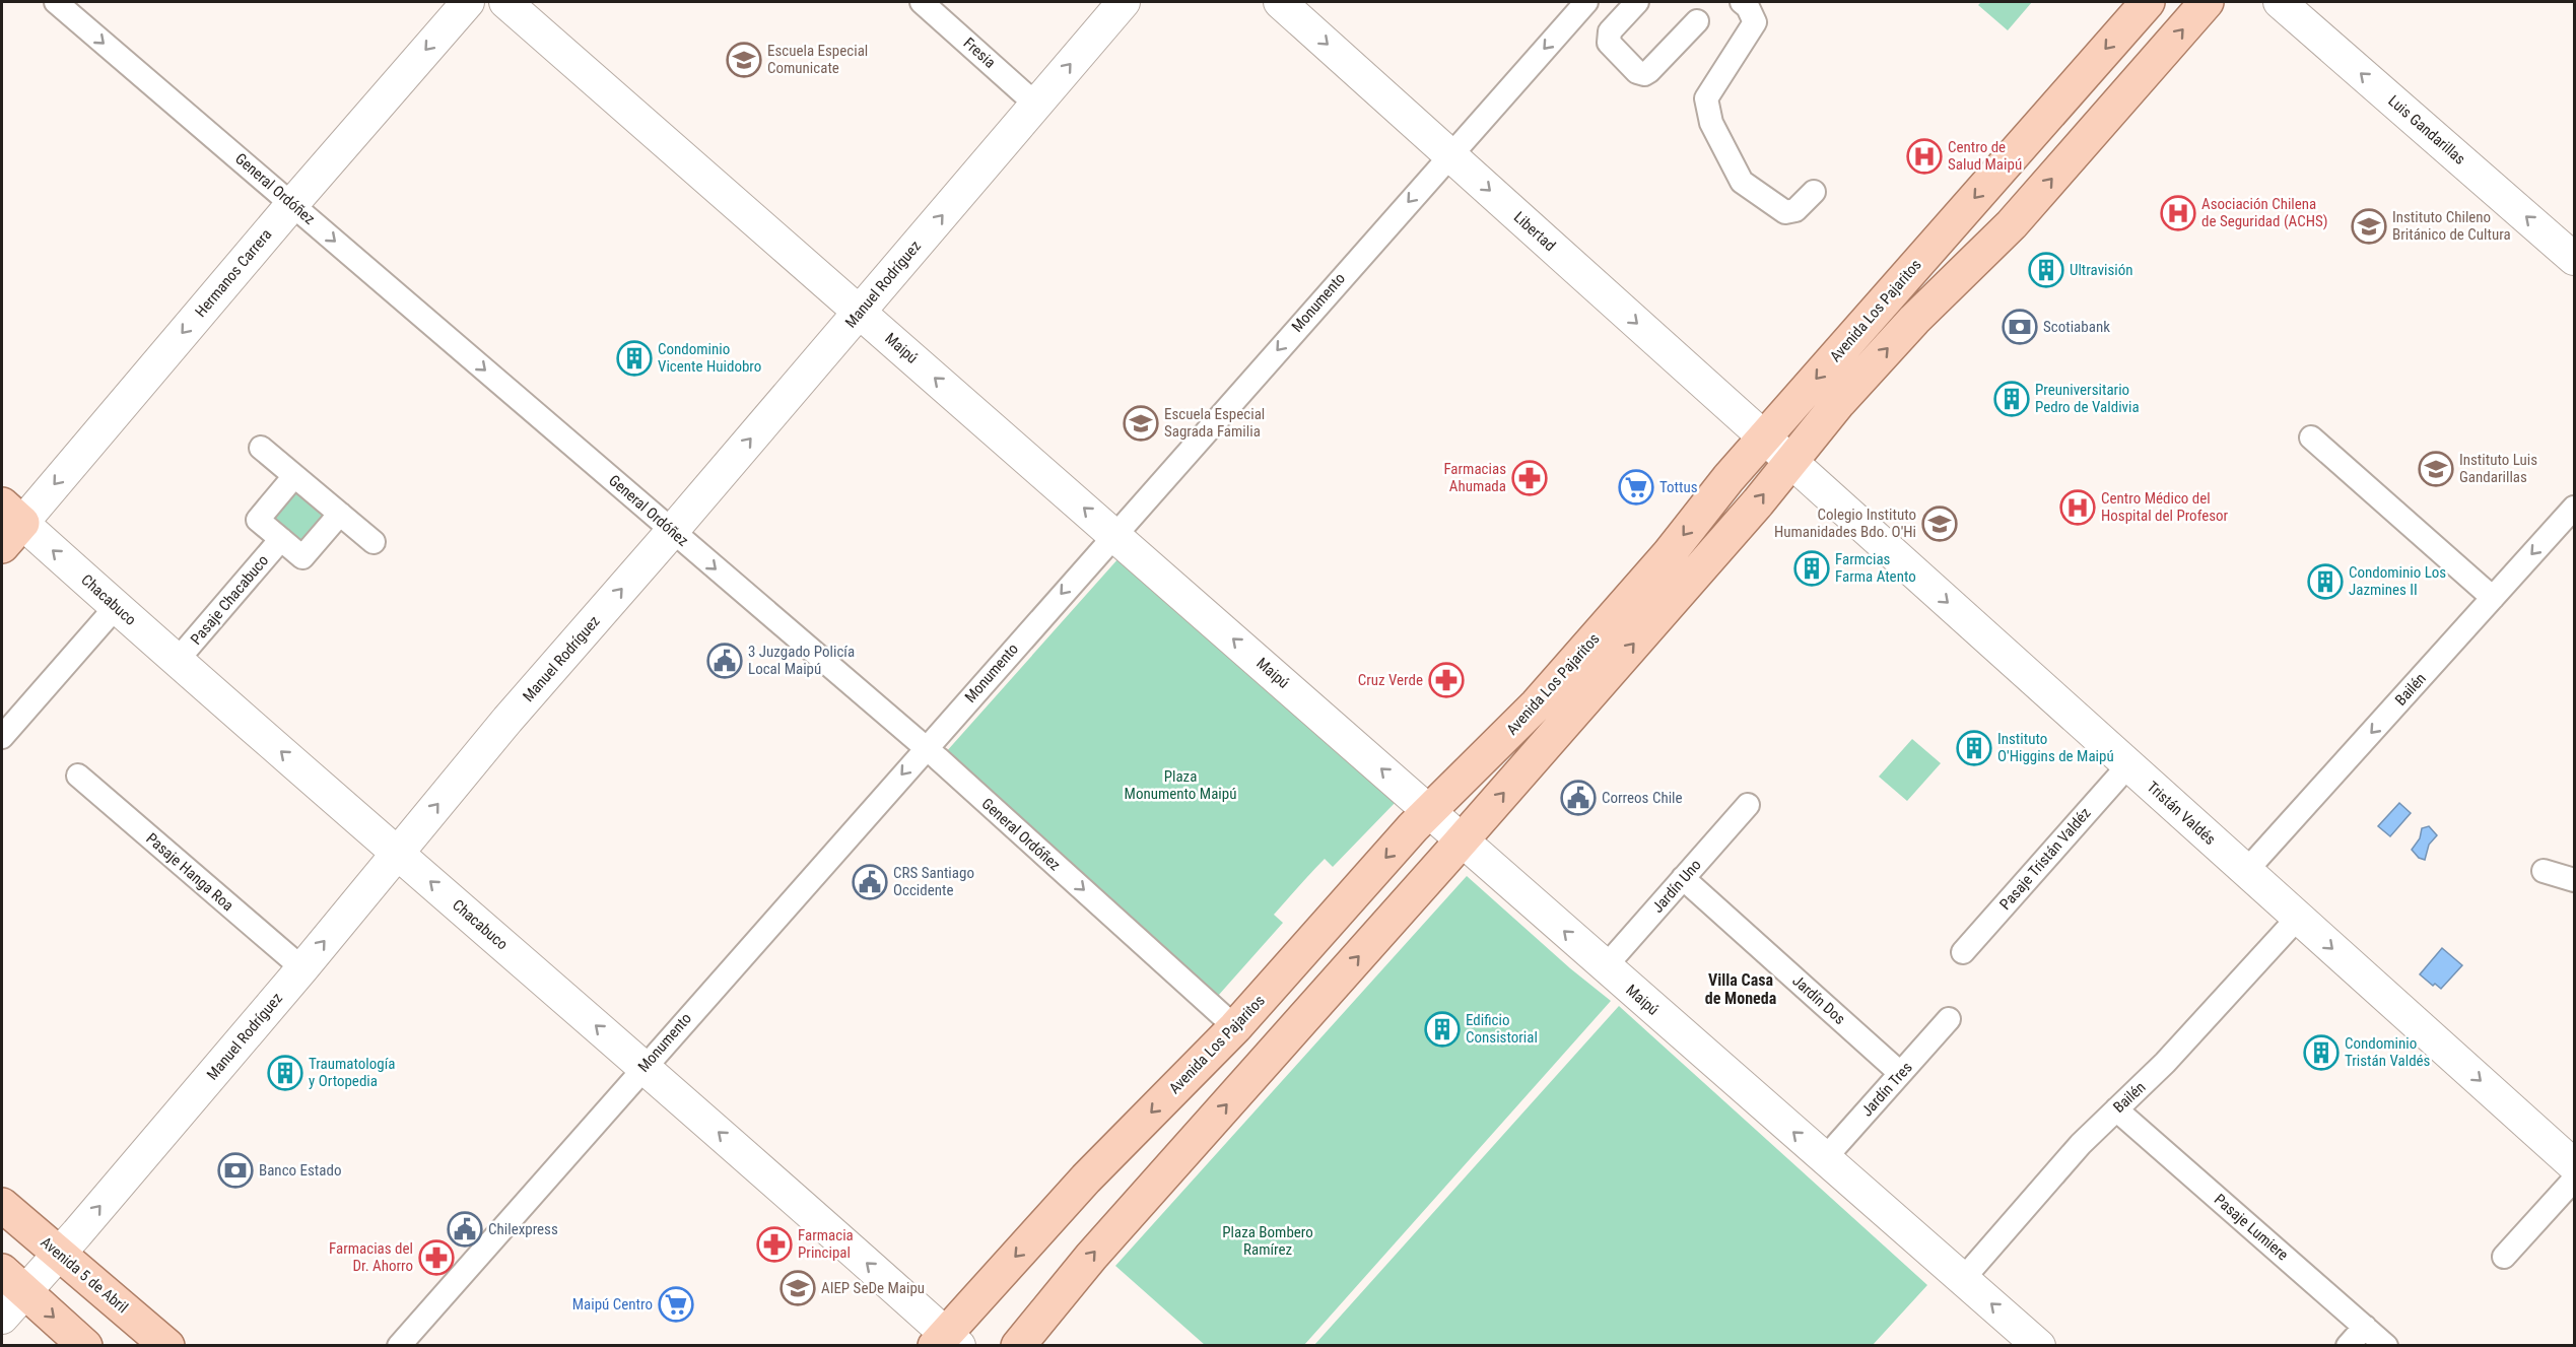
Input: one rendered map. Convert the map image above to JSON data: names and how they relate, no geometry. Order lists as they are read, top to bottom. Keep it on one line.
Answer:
{"streets":{"main road":["Avenida Los Pajaritos","Avenida 5 de Abril"],"street":["Fresia","Luis Gandarillas","General Ordóñez","Libertad","Hermanos Carrera","Manuel Rodríguez","Monumento","Maipú","Chacabuco","Pasaje Chacabuco","Bailén","Tristán Valdés","Pasaje Tristán Valdéz","Pasaje Hanga Roa","Jardín Uno","Jardín Dos","Jardín Tres","Pasaje Lumiere"]},"crossings":[["Fresia","Manuel Rodríguez"],["General Ordóñez","Hermanos Carrera"],["General Ordóñez","Manuel Rodríguez"],["General Ordóñez","Monumento"],["General Ordóñez","Avenida Los Pajaritos"],["Libertad","Monumento"],["Libertad","Avenida Los Pajaritos"],["Libertad","Tristán Valdés"],["Hermanos Carrera","Chacabuco"],["Manuel Rodríguez","Maipú"],["Manuel Rodríguez","Chacabuco"],["Manuel Rodríguez","Pasaje Hanga Roa"],["Manuel Rodríguez","Avenida 5 de Abril"],["Monumento","Maipú"],["Monumento","Chacabuco"],["Avenida Los Pajaritos","Maipú"],["Avenida Los Pajaritos","Chacabuco"],["Maipú","Bailén"],["Maipú","Jardín Uno"],["Maipú","Jardín Tres"],["Chacabuco","Pasaje Chacabuco"],["Bailén","Tristán Valdés"],["Bailén","Pasaje Lumiere"],["Tristán Valdés","Pasaje Tristán Valdéz"],["Jardín Uno","Jardín Dos"],["Jardín Dos","Jardín Tres"]],"one_way":["Luis Gandarillas","General Ordóñez","Libertad","Hermanos Carrera","Manuel Rodríguez","Monumento","Maipú","Chacabuco","Bailén","Tristán Valdés"],"districts":["Villa Casa de Moneda"],"parks":["Plaza Monumento Maipú","Plaza Bombero Ramírez"],"places":{"school or university":["Escuela Especial Comunicate","Instituto Chileno Británico de Cultura","Escuela Especial Sagrada Familia","Instituto Luis Gandarillas","Colegio Instituto Humanidades Bdo. O'Hi","AIEP SeDe Maipu"],"hospital":["Centro de Salud Maipú","Asociación Chilena de Seguridad (ACHS)","Centro Médico del Hospital del Profesor"],"building":["Ultravisión","Condominio Vicente Huidobro","Preuniversitario Pedro de Valdivia","Farmcias Farma Atento","Condominio Los Jazmines II","Instituto O'Higgins de Maipú","Edificio Consistorial","Condominio Tristán Valdés","Traumatología y Ortopedia"],"bank":["Scotiabank","Banco Estado"],"pharmacy":["Farmacias Ahumada","Cruz Verde","Farmacia Principal","Farmacias del Dr. Ahorro"],"supermarket":["Tottus","Maipú Centro"],"public building":["3 Juzgado Policía Local Maipú","Correos Chile","CRS Santiago Occidente","Chilexpress"]}}
